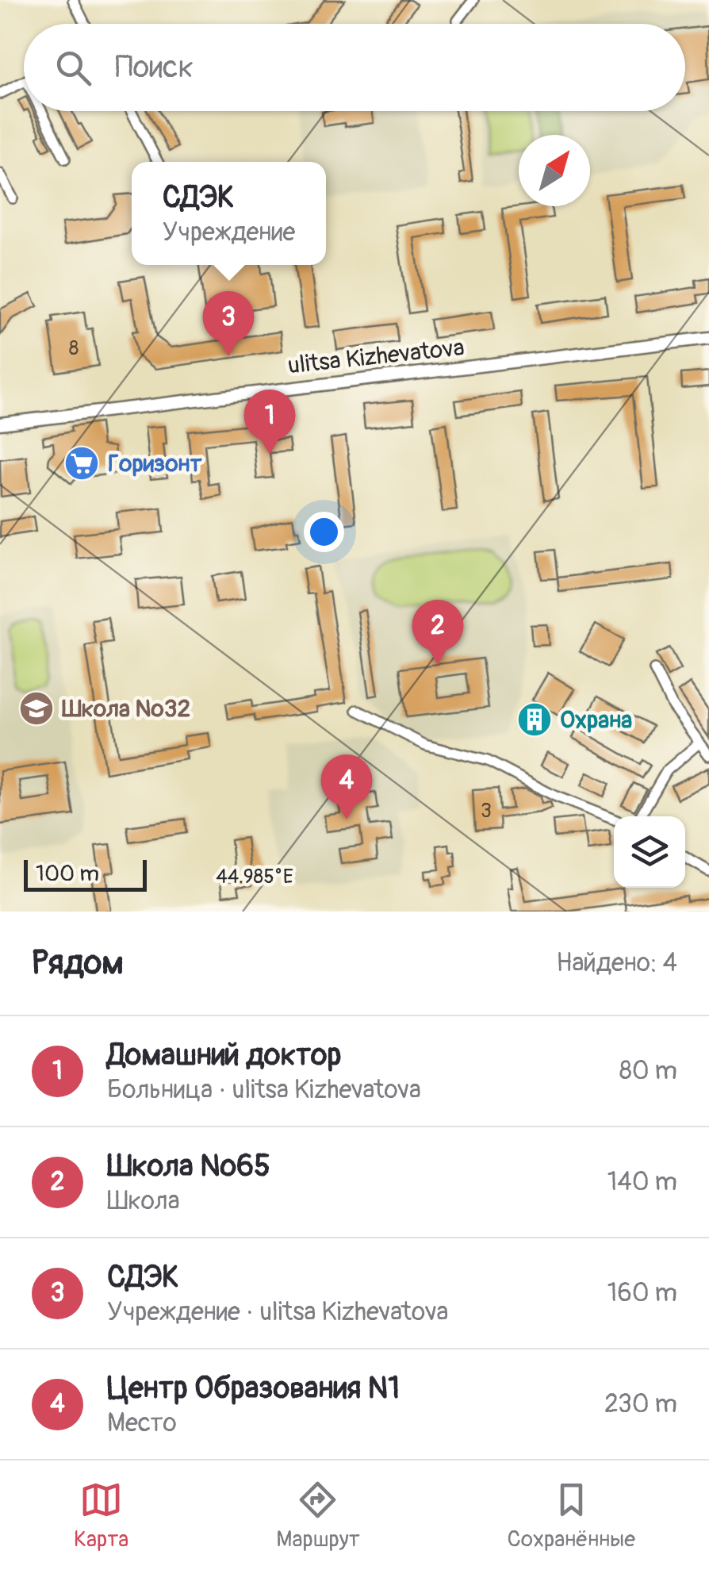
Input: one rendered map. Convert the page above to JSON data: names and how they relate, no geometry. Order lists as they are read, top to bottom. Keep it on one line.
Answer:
{"streets":{"main road":["ulitsa Kizhevatova"]},"places":{"supermarket":["Горизонт"],"school or university":["Школа №32"],"building":["Охрана"]},"house_numbers":["8","3"],"scale_bar":"100 m","north":"top right","page":{"search":"Поиск","popup":["СДЭК","Учреждение"],"pins":["3","1","2","4"],"scale":"100 m","heading":["Рядом","Найдено: 4"],"list":[{"mark":"1","name":"Домашний доктор","note":"Больница · ulitsa Kizhevatova","value":"80 m"},{"mark":"2","name":"Школа №65","note":"Школа","value":"140 m"},{"mark":"3","name":"СДЭК","note":"Учреждение · ulitsa Kizhevatova","value":"160 m"},{"mark":"4","name":"Центр Образования N1","note":"Место","value":"230 m"}],"nav":["Карта","Маршрут","Сохранённые"]},"coordinates":["44.985°E"]}
